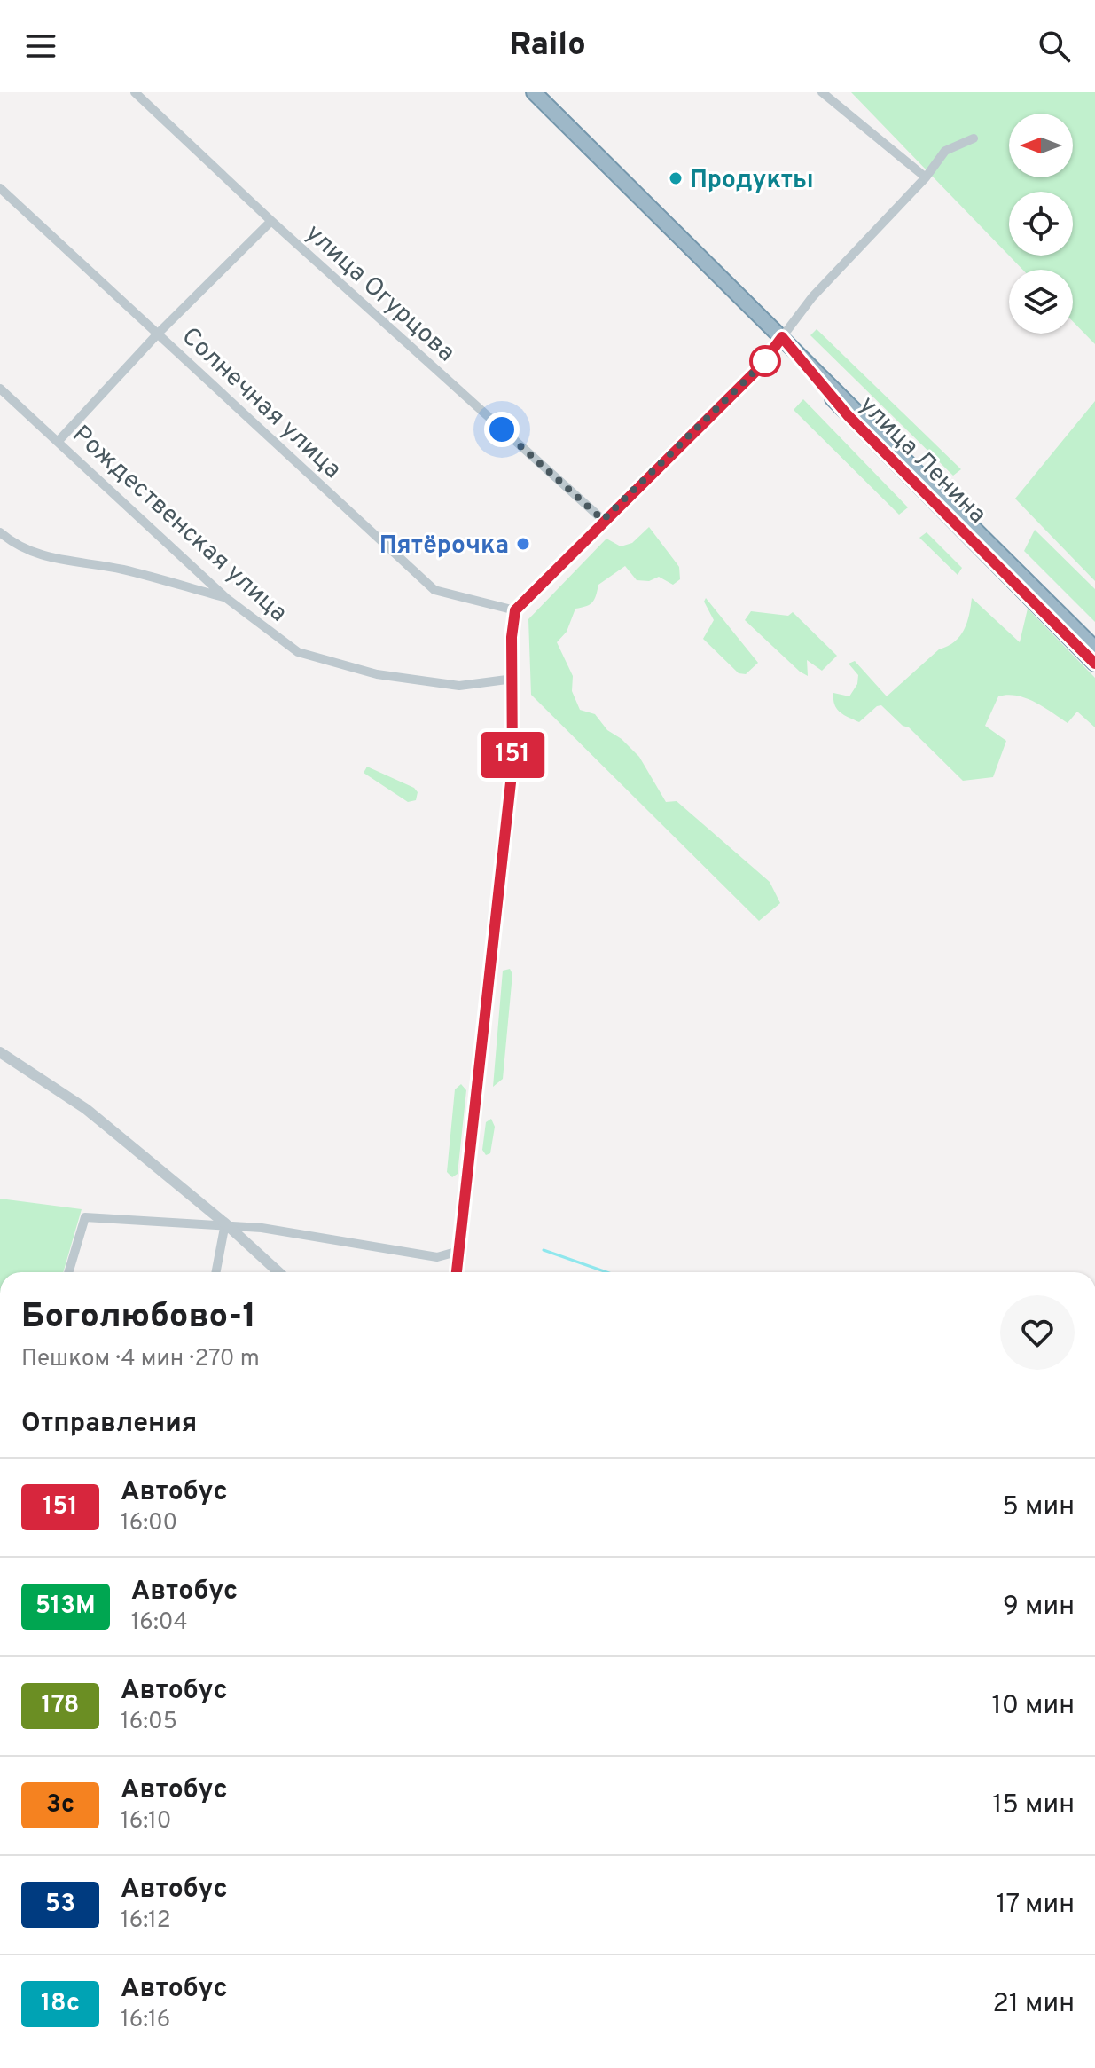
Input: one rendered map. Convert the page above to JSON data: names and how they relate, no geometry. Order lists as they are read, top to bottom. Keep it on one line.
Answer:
{"streets":{"highway":["улица Ленина"],"street":["улица Огурцова","Солнечная улица","Рождественская улица"]},"places":["Продукты","Пятёрочка"],"lines":["bus line 151"],"north":"left","page":{"header":"Railo","on_map":"151","heading":[["Боголюбово-1","Пешком · 4 мин · 270 m"],"Отправления"],"list":[{"mark":"151","name":"Автобус","note":"16:00","value":"5 мин"},{"mark":"513М","name":"Автобус","note":"16:04","value":"9 мин"},{"mark":"178","name":"Автобус","note":"16:05","value":"10 мин"},{"mark":"3с","name":"Автобус","note":"16:10","value":"15 мин"},{"mark":"53","name":"Автобус","note":"16:12","value":"17 мин"},{"mark":"18с","name":"Автобус","note":"16:16","value":"21 мин"}]}}
